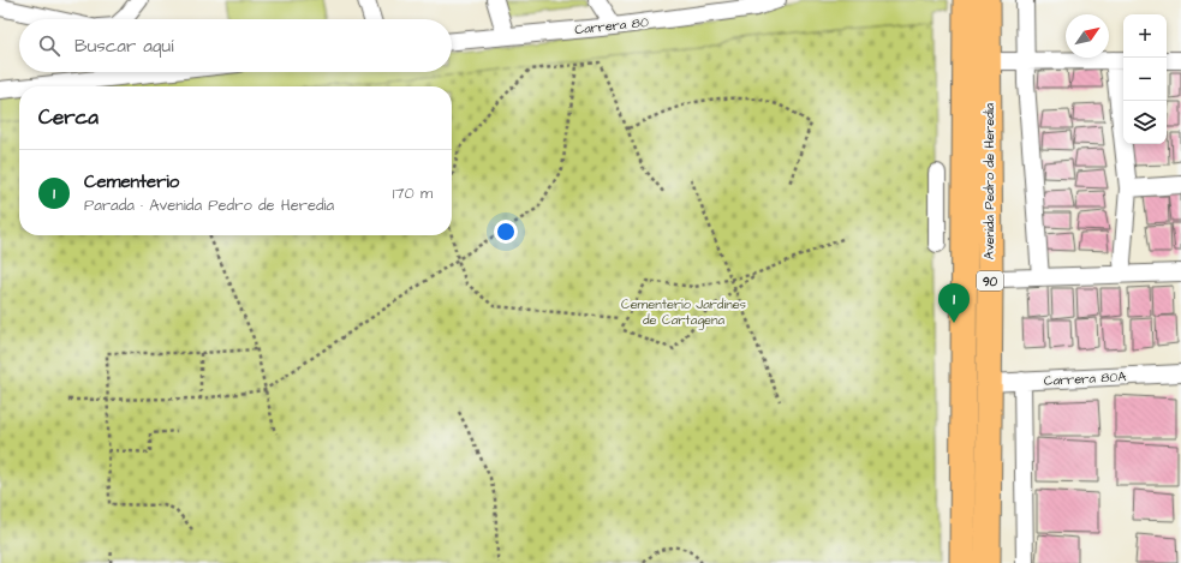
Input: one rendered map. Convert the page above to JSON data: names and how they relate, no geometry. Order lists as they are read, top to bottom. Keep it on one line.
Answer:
{"streets":{"highway":["Avenida Pedro de Heredia","90"],"street":["Carrera 80","Carrera 80A"]},"crossings":[["Avenida Pedro de Heredia","Carrera 80A"]],"parks":["Cementerio Jardines de Cartagena"],"north":"top right","page":{"map_buttons":["+","−"],"search":"Buscar aquí","heading":"Cerca","list":[{"mark":"1","name":"Cementerio","note":"Parada · Avenida Pedro de Heredia","value":"170 m"}],"pins":"1"}}
